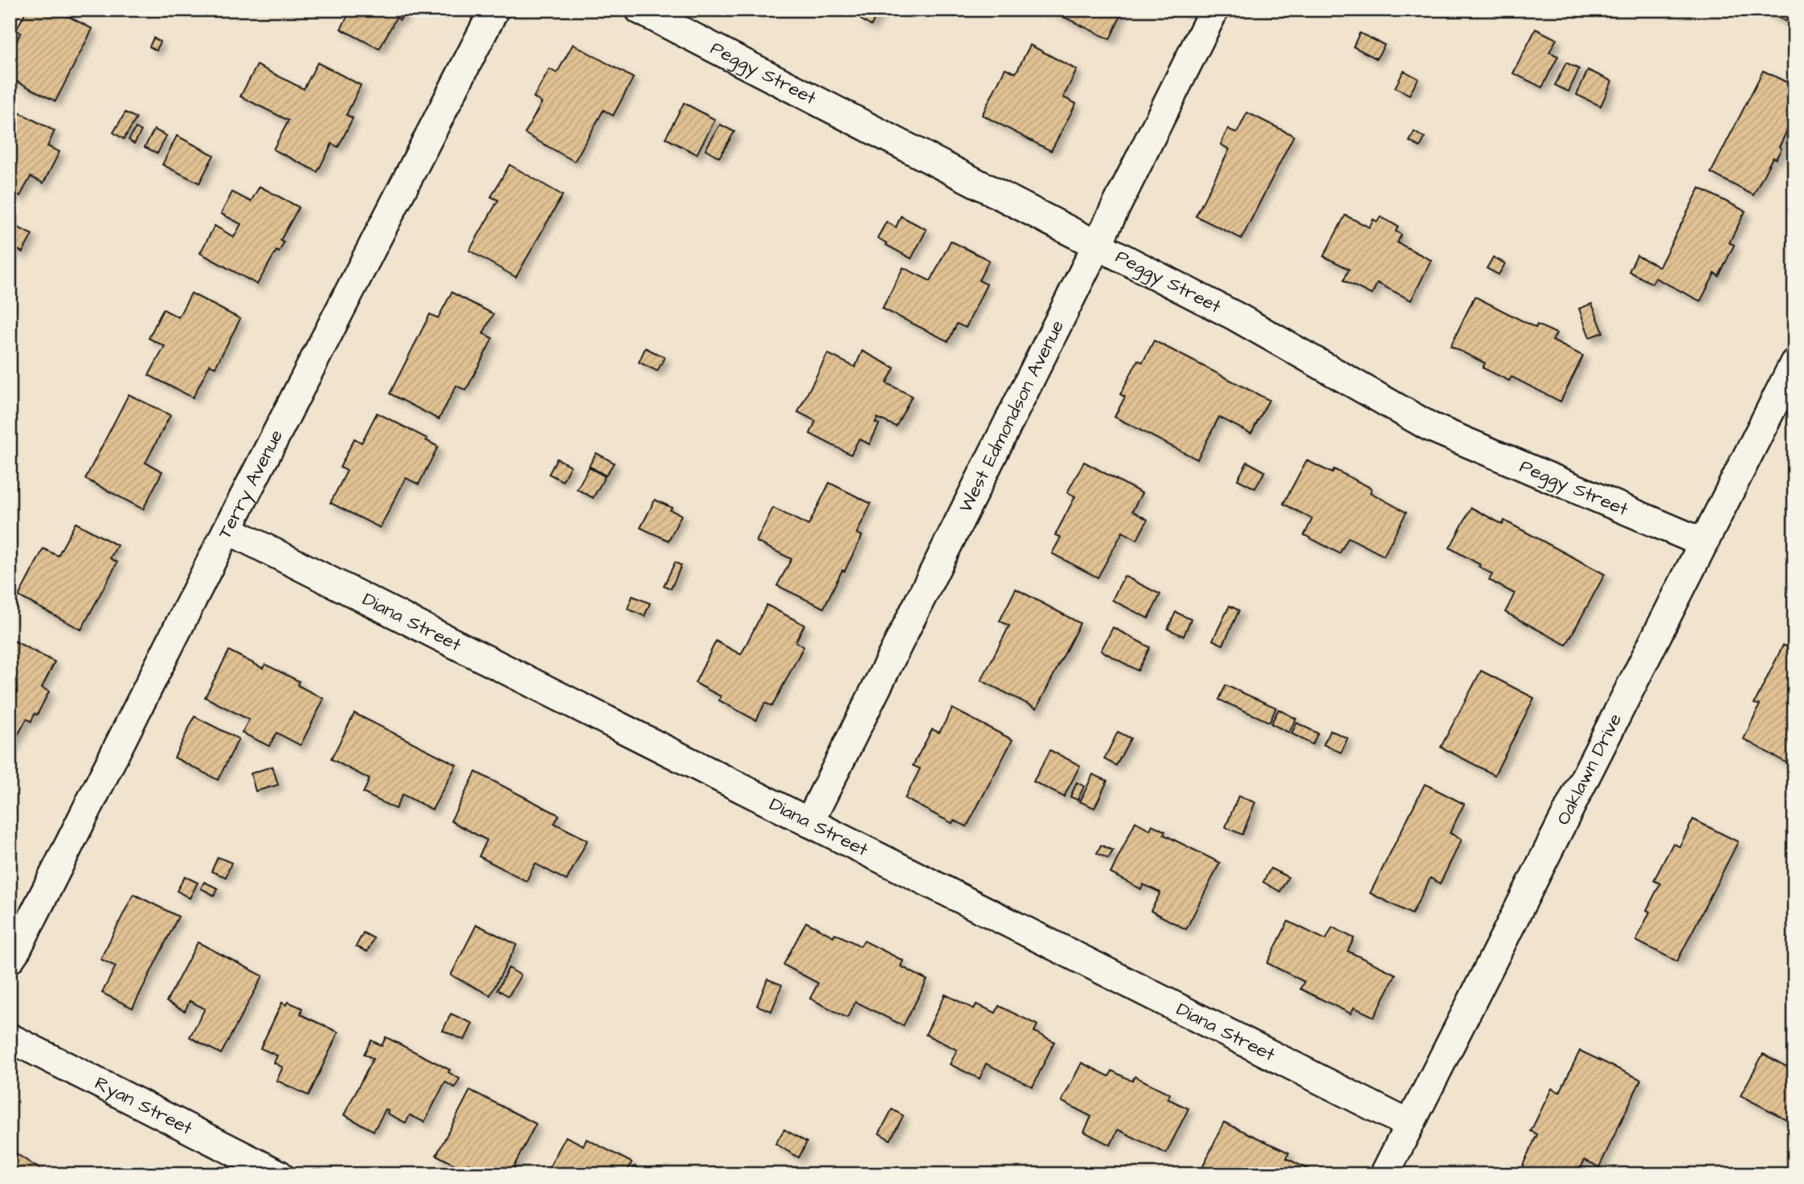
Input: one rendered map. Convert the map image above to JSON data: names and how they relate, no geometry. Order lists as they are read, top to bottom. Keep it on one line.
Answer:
{"streets":{"street":["Peggy Street","West Edmondson Avenue","Terry Avenue","Diana Street","Oaklawn Drive","Ryan Street"]},"crossings":[["Peggy Street","West Edmondson Avenue"],["Peggy Street","Oaklawn Drive"],["West Edmondson Avenue","Diana Street"],["Terry Avenue","Diana Street"],["Diana Street","Oaklawn Drive"]]}
